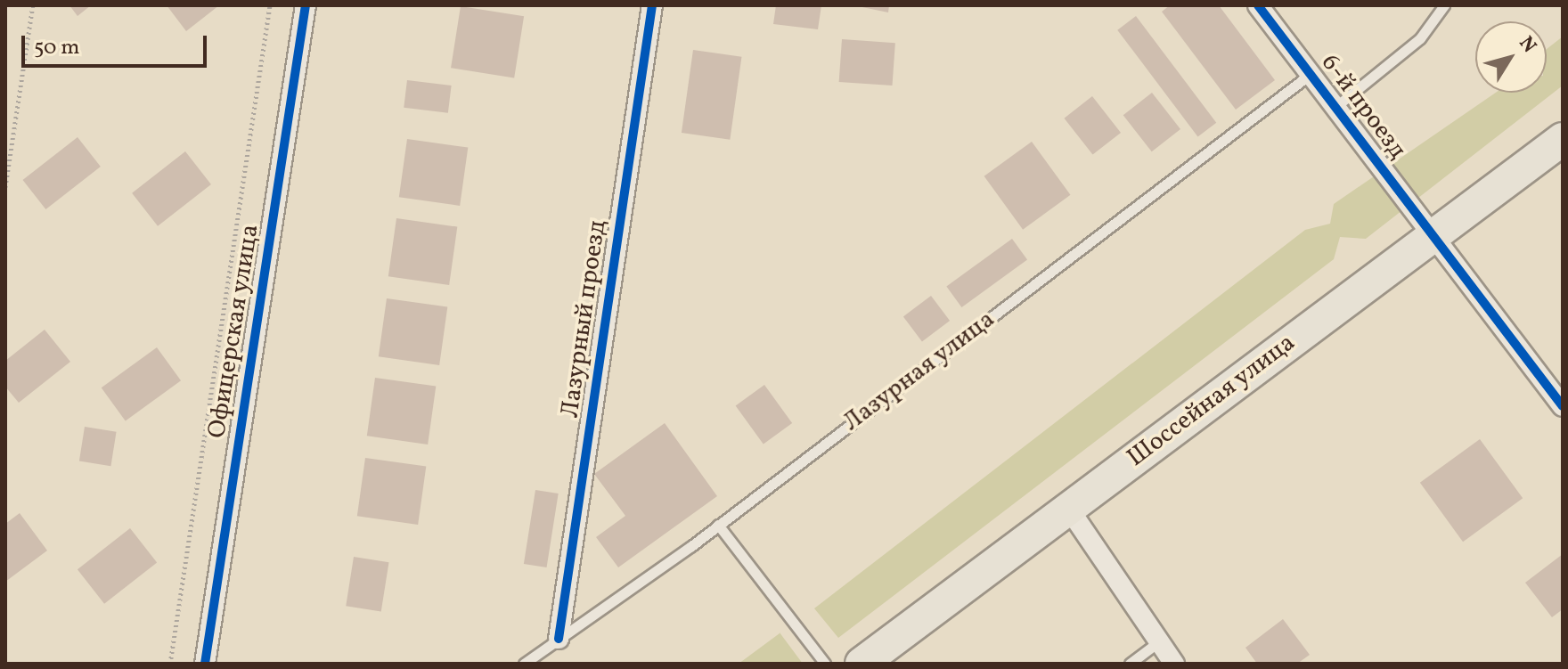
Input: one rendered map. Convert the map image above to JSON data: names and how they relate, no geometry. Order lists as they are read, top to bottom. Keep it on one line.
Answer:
{"streets":{"main road":["Шоссейная улица"],"street":["6-й проезд","Лазурный проезд","Офицерская улица"],"lane":["Лазурная улица"]},"crossings":[["6-й проезд","Лазурная улица"],["6-й проезд","Шоссейная улица"],["Лазурный проезд","Лазурная улица"]],"scale_bar":"50 m","north":"top right"}
